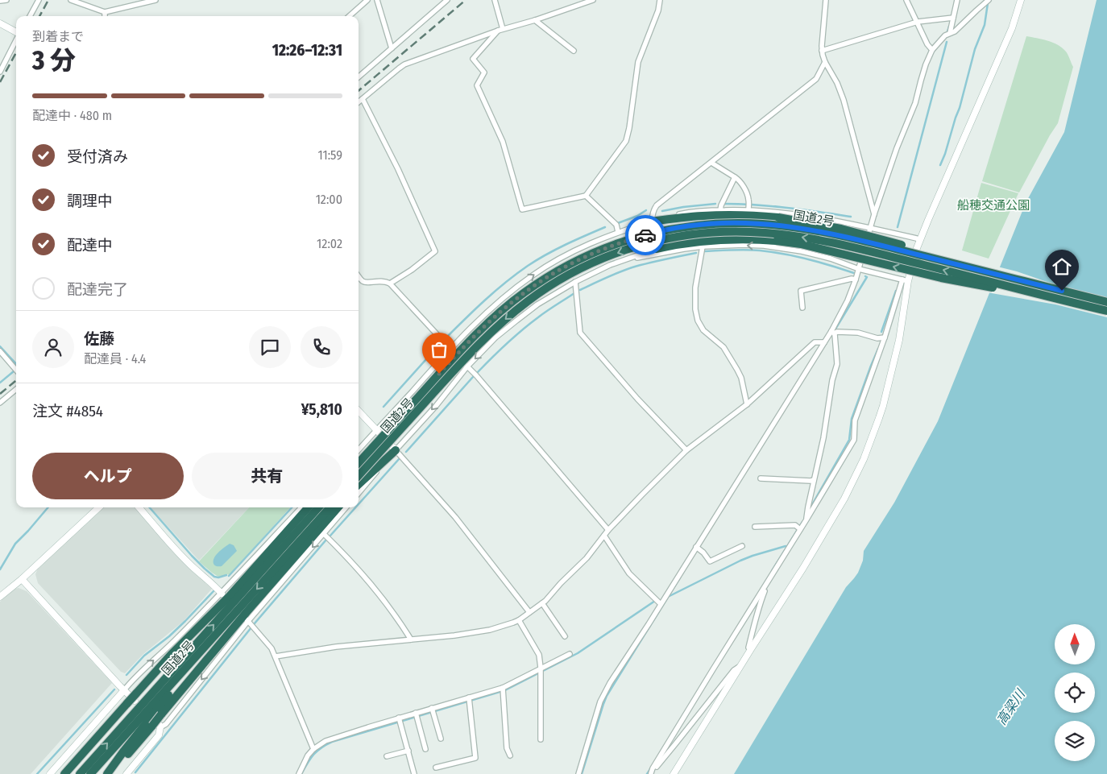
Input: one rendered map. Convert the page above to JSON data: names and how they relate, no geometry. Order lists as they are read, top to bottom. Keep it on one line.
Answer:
{"streets":{"highway":["国道2号"]},"water":["高梁川"],"parks":["船穂交通公園"],"north":"top","page":{"heading":["3 分","到着まで","12:26–12:31"],"panel":["佐藤","配達員 · 4.4","注文 #4854","¥5,810"],"bar":"配達中 · 480 m","list":[["受付済み","11:59"],["調理中","12:00"],["配達中","12:02"],"配達完了"],"buttons":["ヘルプ","共有"]}}
